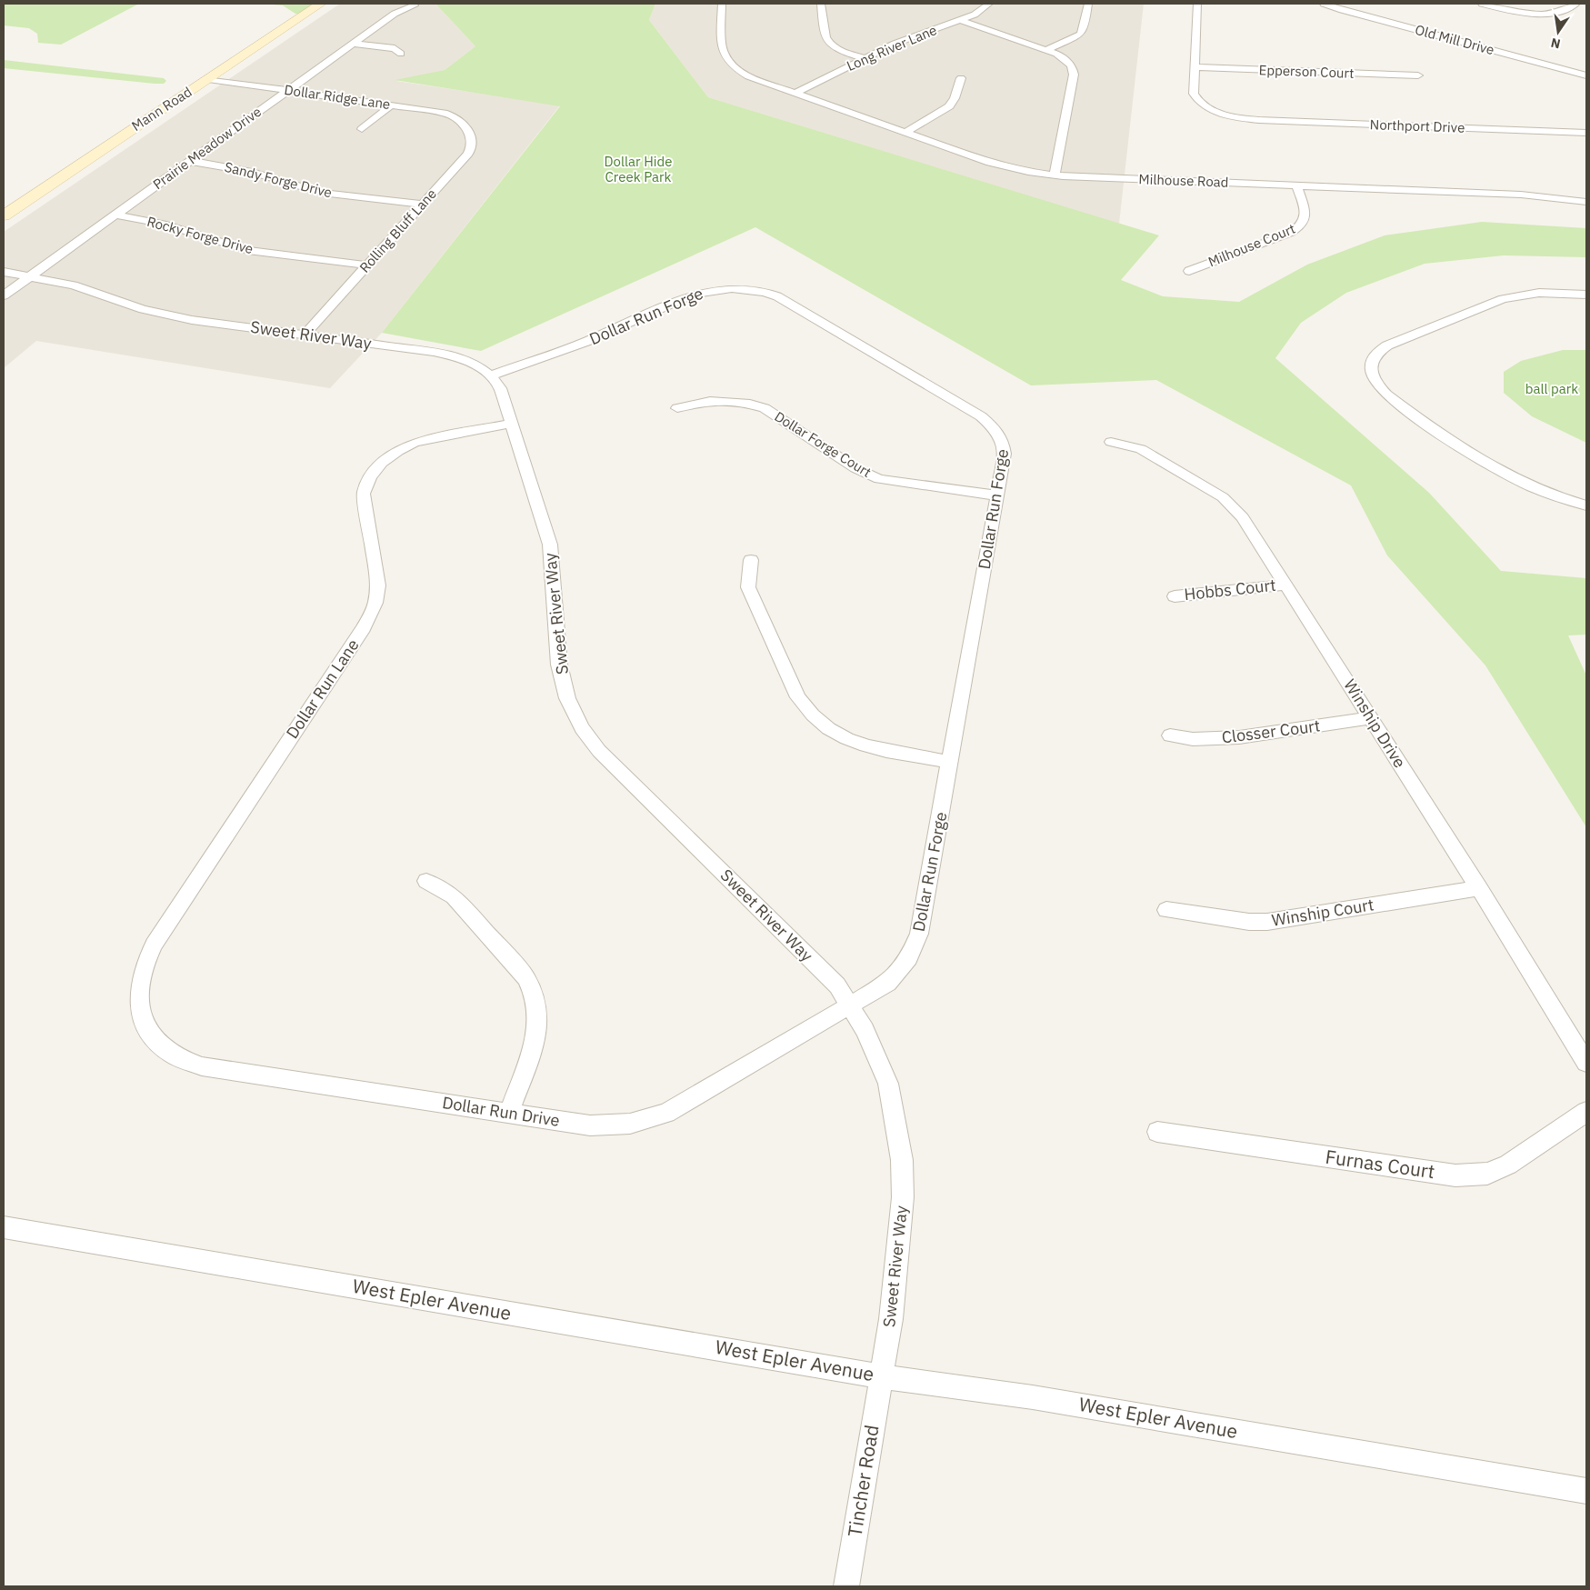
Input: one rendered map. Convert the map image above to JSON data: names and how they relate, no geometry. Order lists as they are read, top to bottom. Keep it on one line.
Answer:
{"streets":{"main road":["Mann Road"],"street":["Old Mill Drive","Long River Lane","Epperson Court","Dollar Ridge Lane","Northport Drive","Prairie Meadow Drive","Sandy Forge Drive","Milhouse Road","Rolling Bluff Lane","Rocky Forge Drive","Milhouse Court","Dollar Run Forge","Sweet River Way","Dollar Forge Court","Hobbs Court","Dollar Run Lane","Winship Drive","Closser Court","Winship Court","Dollar Run Drive","Furnas Court","West Epler Avenue","Tincher Road"]},"crossings":[["Long River Lane","Milhouse Road"],["Dollar Ridge Lane","Mann Road"],["Dollar Ridge Lane","Prairie Meadow Drive"],["Dollar Ridge Lane","Rolling Bluff Lane"],["Prairie Meadow Drive","Sandy Forge Drive"],["Prairie Meadow Drive","Rocky Forge Drive"],["Prairie Meadow Drive","Sweet River Way"],["Sandy Forge Drive","Rolling Bluff Lane"],["Milhouse Road","Milhouse Court"],["Rolling Bluff Lane","Rocky Forge Drive"],["Rolling Bluff Lane","Sweet River Way"],["Dollar Run Forge","Sweet River Way"],["Dollar Run Forge","Dollar Forge Court"],["Dollar Run Forge","Dollar Run Drive"],["Sweet River Way","Dollar Run Lane"],["Sweet River Way","Dollar Run Drive"],["Sweet River Way","West Epler Avenue"],["Sweet River Way","Tincher Road"],["Hobbs Court","Winship Drive"],["Dollar Run Lane","Dollar Run Drive"],["Winship Drive","Closser Court"],["Winship Drive","Winship Court"],["West Epler Avenue","Tincher Road"]],"parks":["Dollar Hide Creek Park","ball park"],"north":"bottom"}
